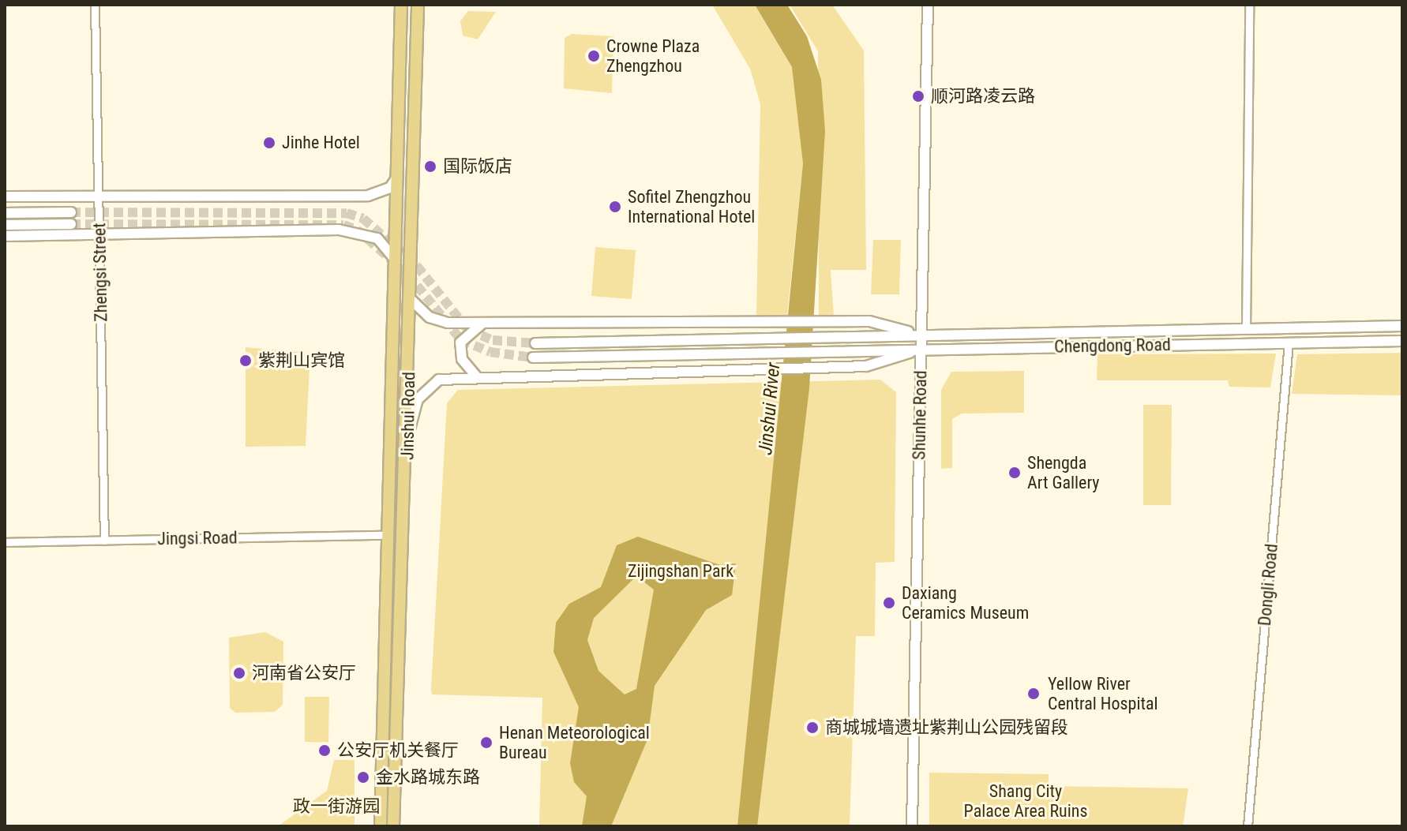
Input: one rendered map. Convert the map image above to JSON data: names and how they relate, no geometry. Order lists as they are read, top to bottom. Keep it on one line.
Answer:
{"streets":{"main road":["Chengdong Road","Shunhe Road","Jinshui Road"],"street":["Zhengsi Street","Jingsi Road","Dongli Road"]},"crossings":[["Zhengsi Street","Jingsi Road"],["Chengdong Road","Shunhe Road"],["Chengdong Road","Dongli Road"],["Jinshui Road","Jingsi Road"]],"water":["Jinshui River"],"parks":["Zijingshan Park","Shang City Palace Area Ruins","政一街游园"],"places":["Crowne Plaza Zhengzhou","顺河路凌云路","Jinhe Hotel","国际饭店","Sofitel Zhengzhou International Hotel","紫荆山宾馆","Shengda Art Gallery","Daxiang Ceramics Museum","河南省公安厅","Yellow River Central Hospital","商城城墙遗址紫荆山公园残留段","Henan Meteorological Bureau","公安厅机关餐厅","金水路城东路"]}
